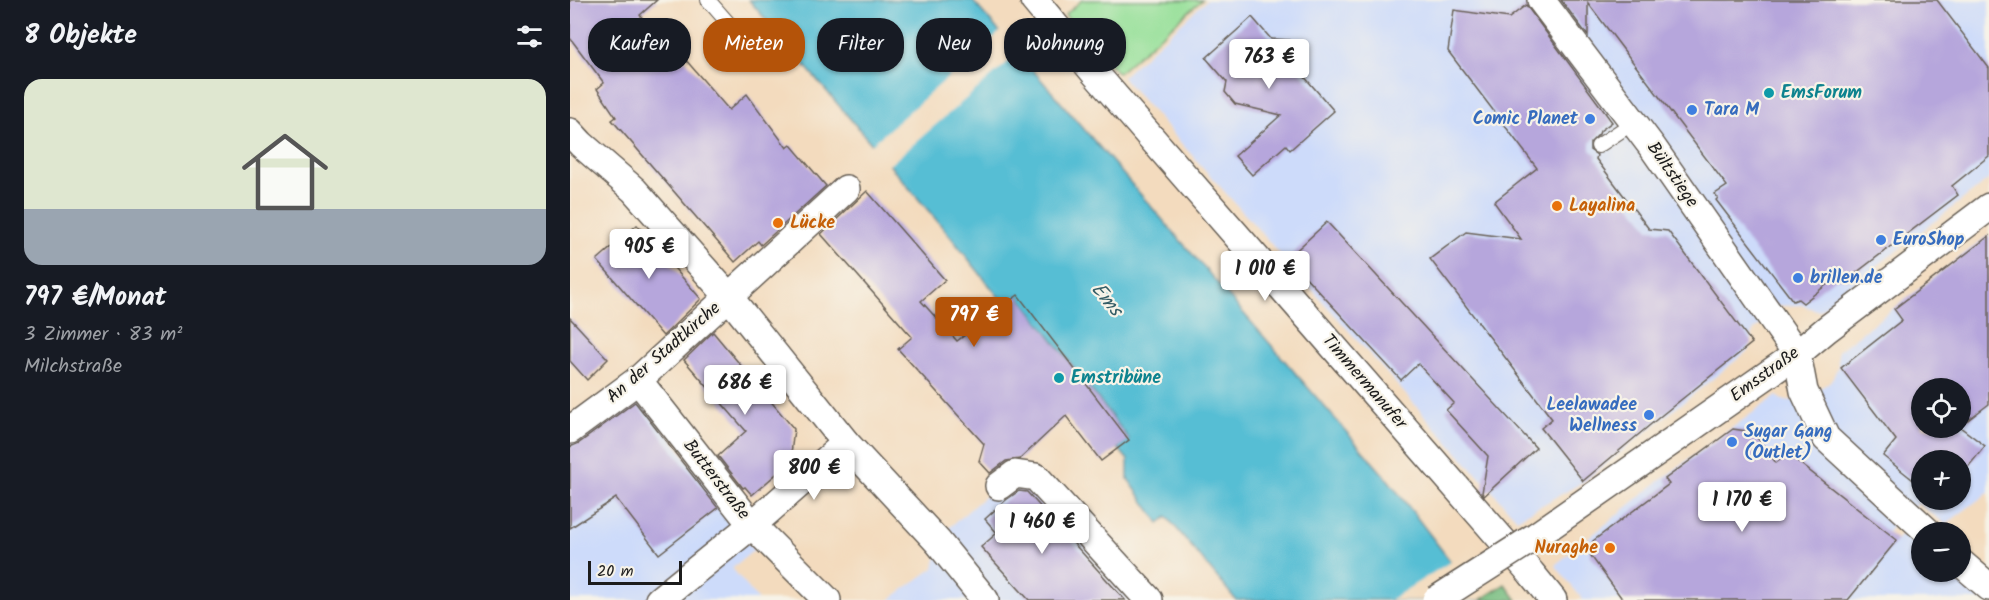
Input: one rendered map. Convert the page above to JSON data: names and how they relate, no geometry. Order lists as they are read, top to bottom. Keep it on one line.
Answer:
{"streets":{"street":["Bültstiege","An der Stadtkirche","Emsstraße","Timmermanufer","Butterstraße"]},"crossings":[["Bültstiege","Emsstraße"],["An der Stadtkirche","Butterstraße"]],"water":["Ems"],"places":["EmsForum","Tara M","Comic Planet","Layalina","Lücke","EuroShop","brillen.de","Emstribüne","Leelawadee Wellness","Sugar Gang (Outlet)","Nuraghe"],"scale_bar":"20 m","page":{"heading":"8 Objekte","chip":["Kaufen","Mieten","Filter","Neu","Wohnung"],"price":["763 €","905 €","1 010 €","797 €","686 €","800 €","1 170 €","1 460 €"],"list":[{"name":"797 €/Monat","note":"3 Zimmer · 83 m² · Milchstraße"}],"map_buttons":["+","−"],"scale":"20 m"}}
